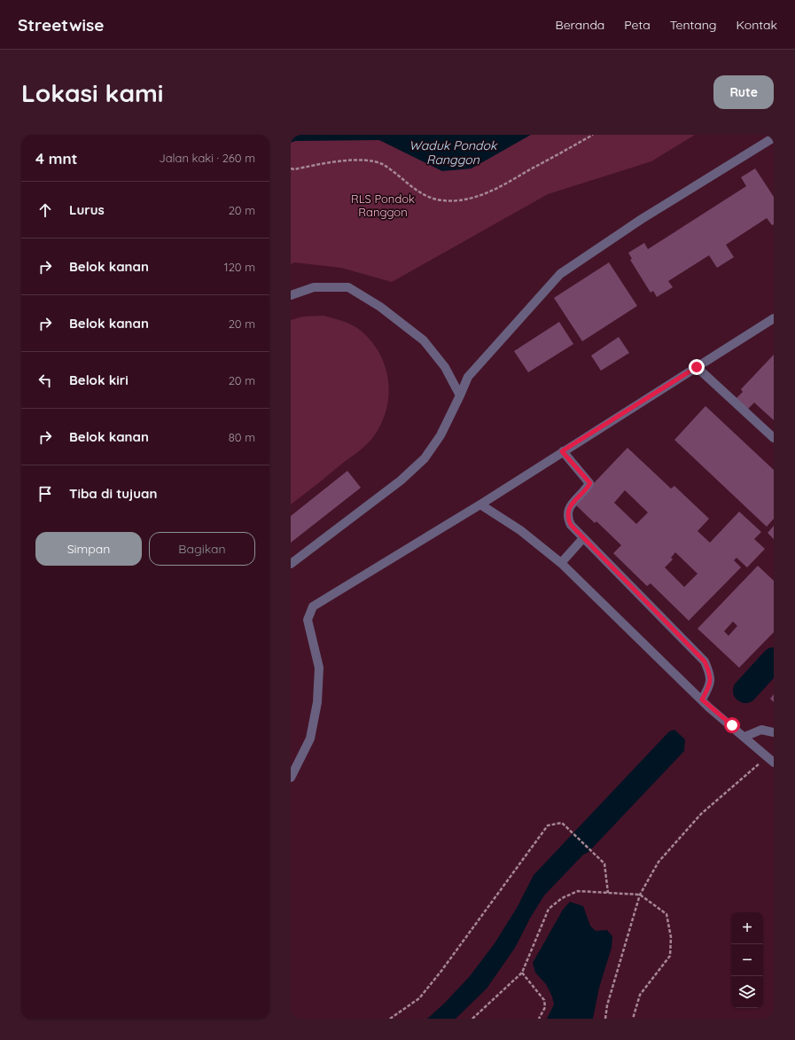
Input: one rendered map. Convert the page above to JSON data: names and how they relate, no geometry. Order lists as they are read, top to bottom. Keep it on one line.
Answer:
{"water":["Waduk Pondok Ranggon"],"parks":["RLS Pondok Ranggon"],"page":{"header":"Streetwise","nav":["Beranda","Peta","Tentang","Kontak"],"buttons":["Rute",["Simpan","Bagikan"]],"title":"Lokasi kami","heading":["4 mnt","Jalan kaki · 260 m"],"list":[["Lurus","20 m"],["Belok kanan","120 m"],["Belok kanan","20 m"],["Belok kiri","20 m"],["Belok kanan","80 m"],"Tiba di tujuan"],"map_buttons":["+","−"]}}
